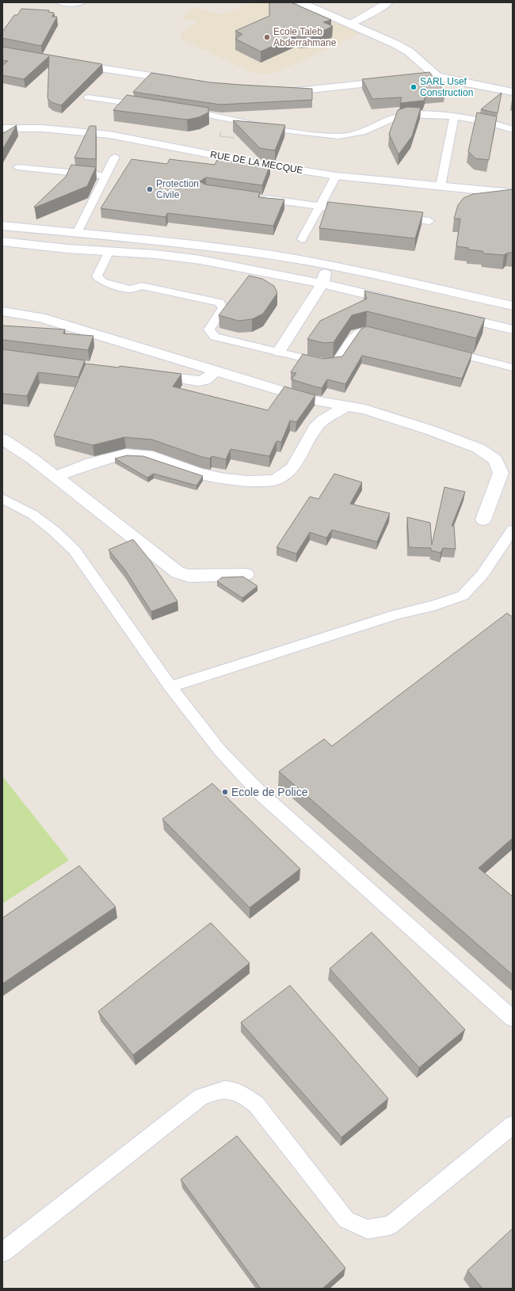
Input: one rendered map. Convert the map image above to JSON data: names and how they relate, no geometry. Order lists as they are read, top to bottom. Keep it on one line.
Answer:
{"streets":{"street":["RUE DE LA MECQUE"]},"places":["Ecole Taleb Abderrahmane","SARL Usef Construction","Protection Civile","Ecole de Police"]}
